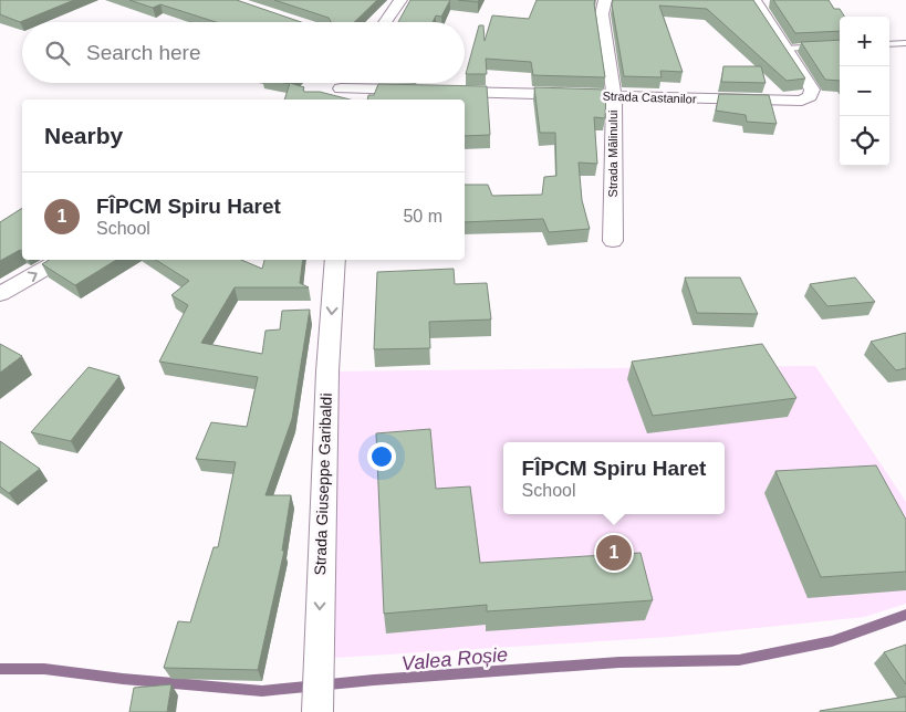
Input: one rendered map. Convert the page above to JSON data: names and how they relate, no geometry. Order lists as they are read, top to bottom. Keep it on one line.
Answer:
{"streets":{"street":["Strada Castanilor","Strada Mălinului","Strada Giuseppe Garibaldi"]},"crossings":[["Strada Castanilor","Strada Mălinului"]],"one_way":["Strada Giuseppe Garibaldi"],"water":["Valea Roșie"],"page":{"map_buttons":["+","−"],"search":"Search here","heading":"Nearby","list":[{"mark":"1","name":"FÎPCM Spiru Haret","note":"School","value":"50 m"}],"popup":["FÎPCM Spiru Haret","School"],"pins":"1"}}
